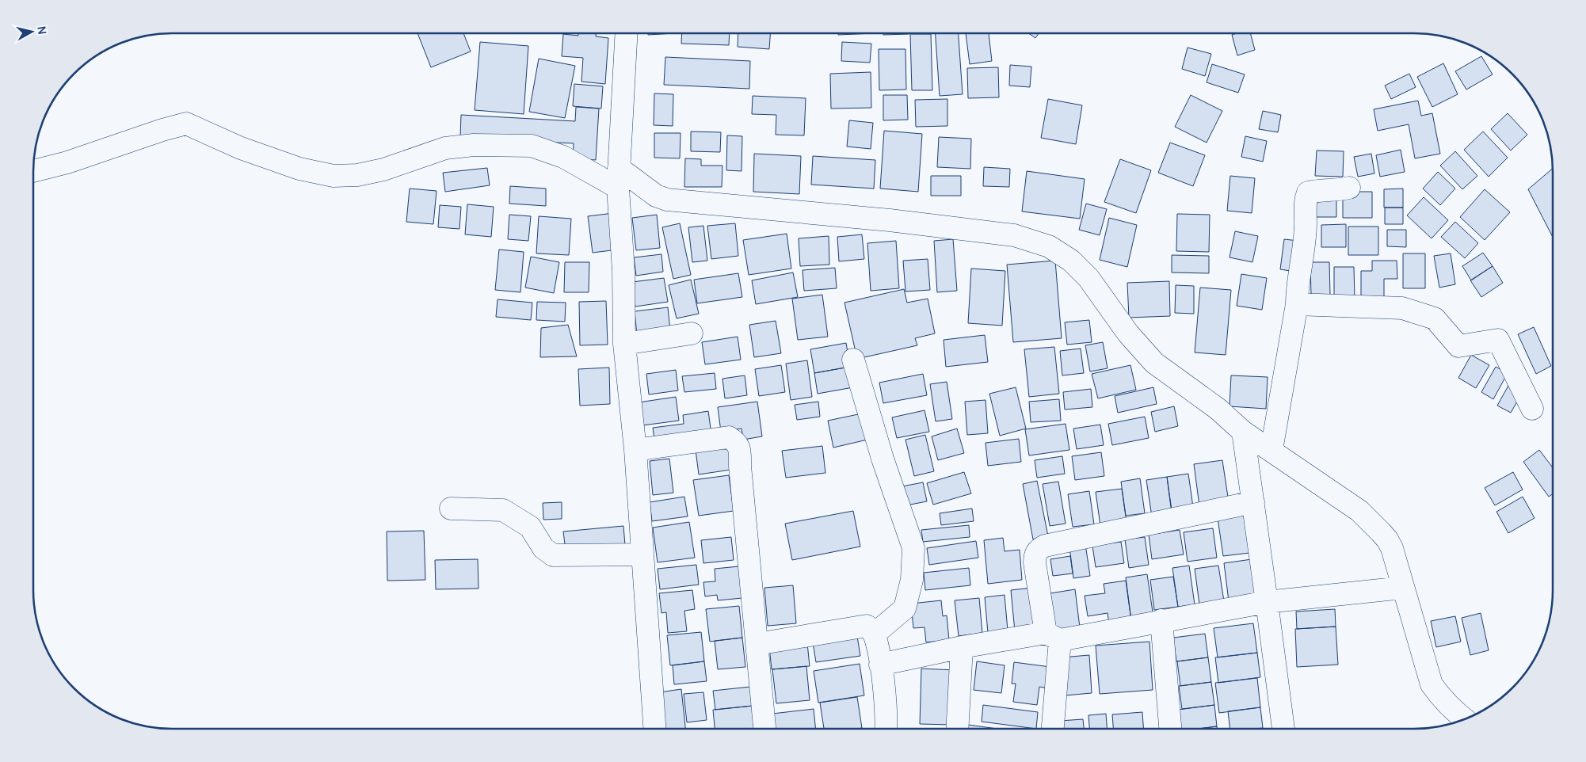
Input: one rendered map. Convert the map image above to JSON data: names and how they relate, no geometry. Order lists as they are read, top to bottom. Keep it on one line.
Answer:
{"north":"right"}
